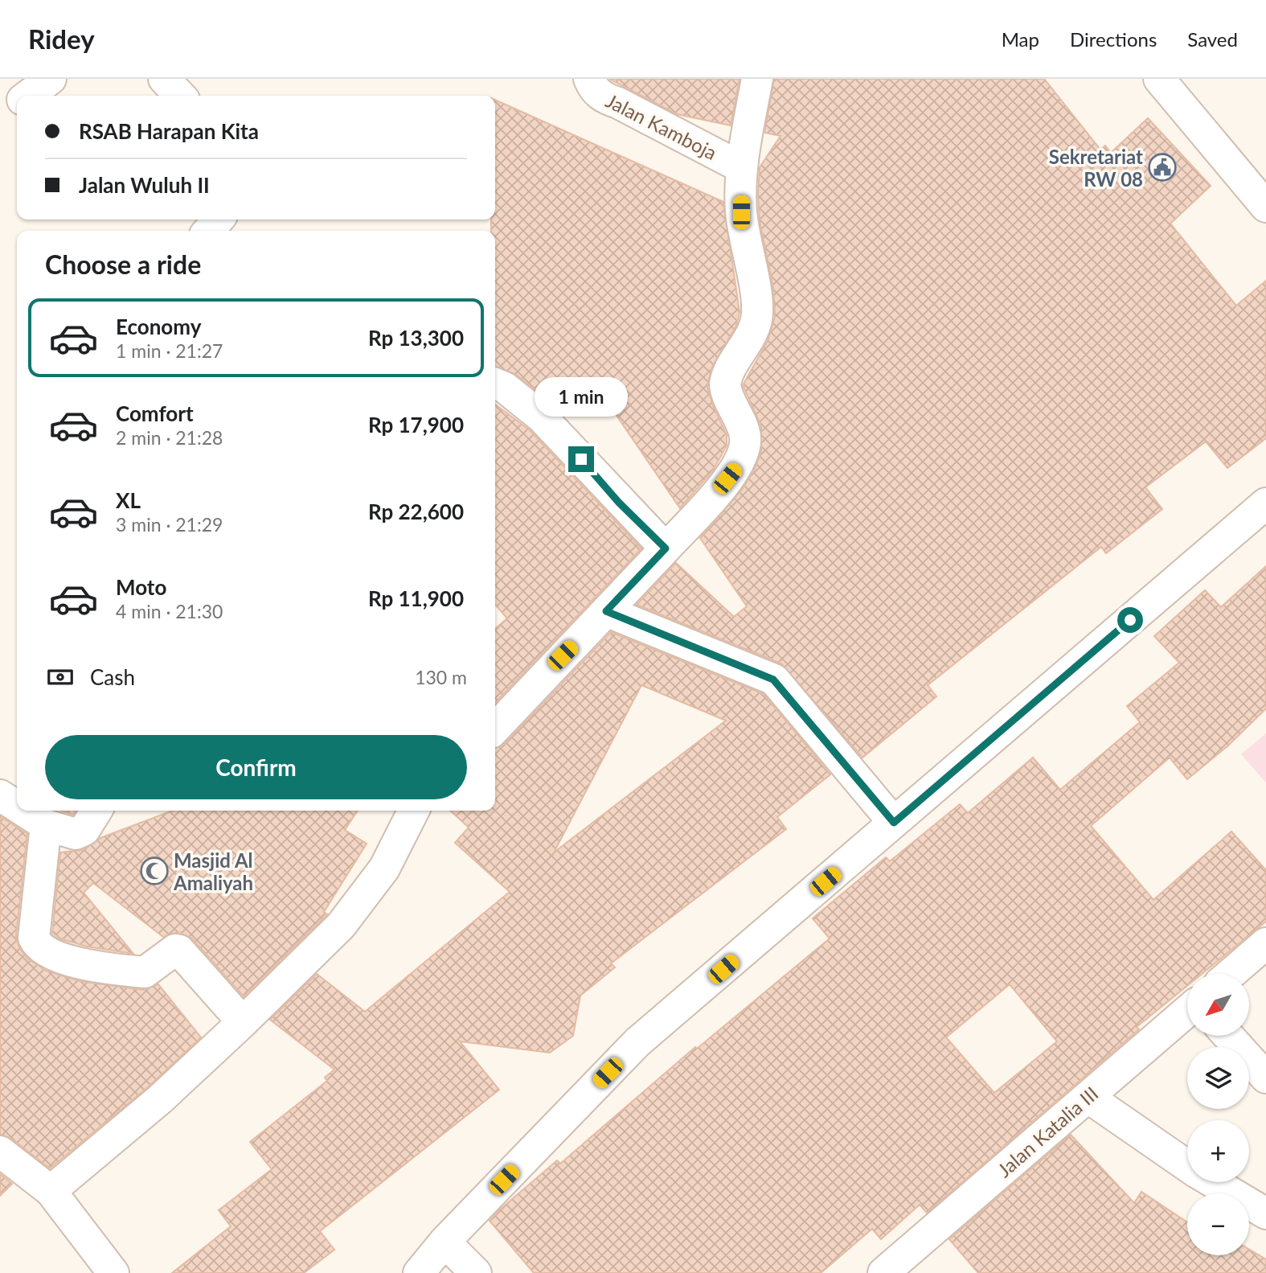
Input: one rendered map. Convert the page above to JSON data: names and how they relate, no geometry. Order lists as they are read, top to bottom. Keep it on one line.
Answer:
{"streets":{"street":["Jalan Kamboja","Jalan Katalia III"]},"places":{"public building":["Sekretariat RW 08"],"mosque":["Masjid Al Amaliyah"]},"north":"bottom left","page":{"header":"Ridey","nav":["Map","Directions","Saved"],"banner":["RSAB Harapan Kita","Jalan Wuluh II"],"heading":"Choose a ride","list":[{"name":"Economy","note":"1 min · 21:27","value":"Rp 13,300"},{"name":"Comfort","note":"2 min · 21:28","value":"Rp 17,900"},{"name":"XL","note":"3 min · 21:29","value":"Rp 22,600"},{"name":"Moto","note":"4 min · 21:30","value":"Rp 11,900"}],"bubble":"1 min","pay":["Cash","130 m"],"buttons":"Confirm","map_buttons":["+","−"]}}
